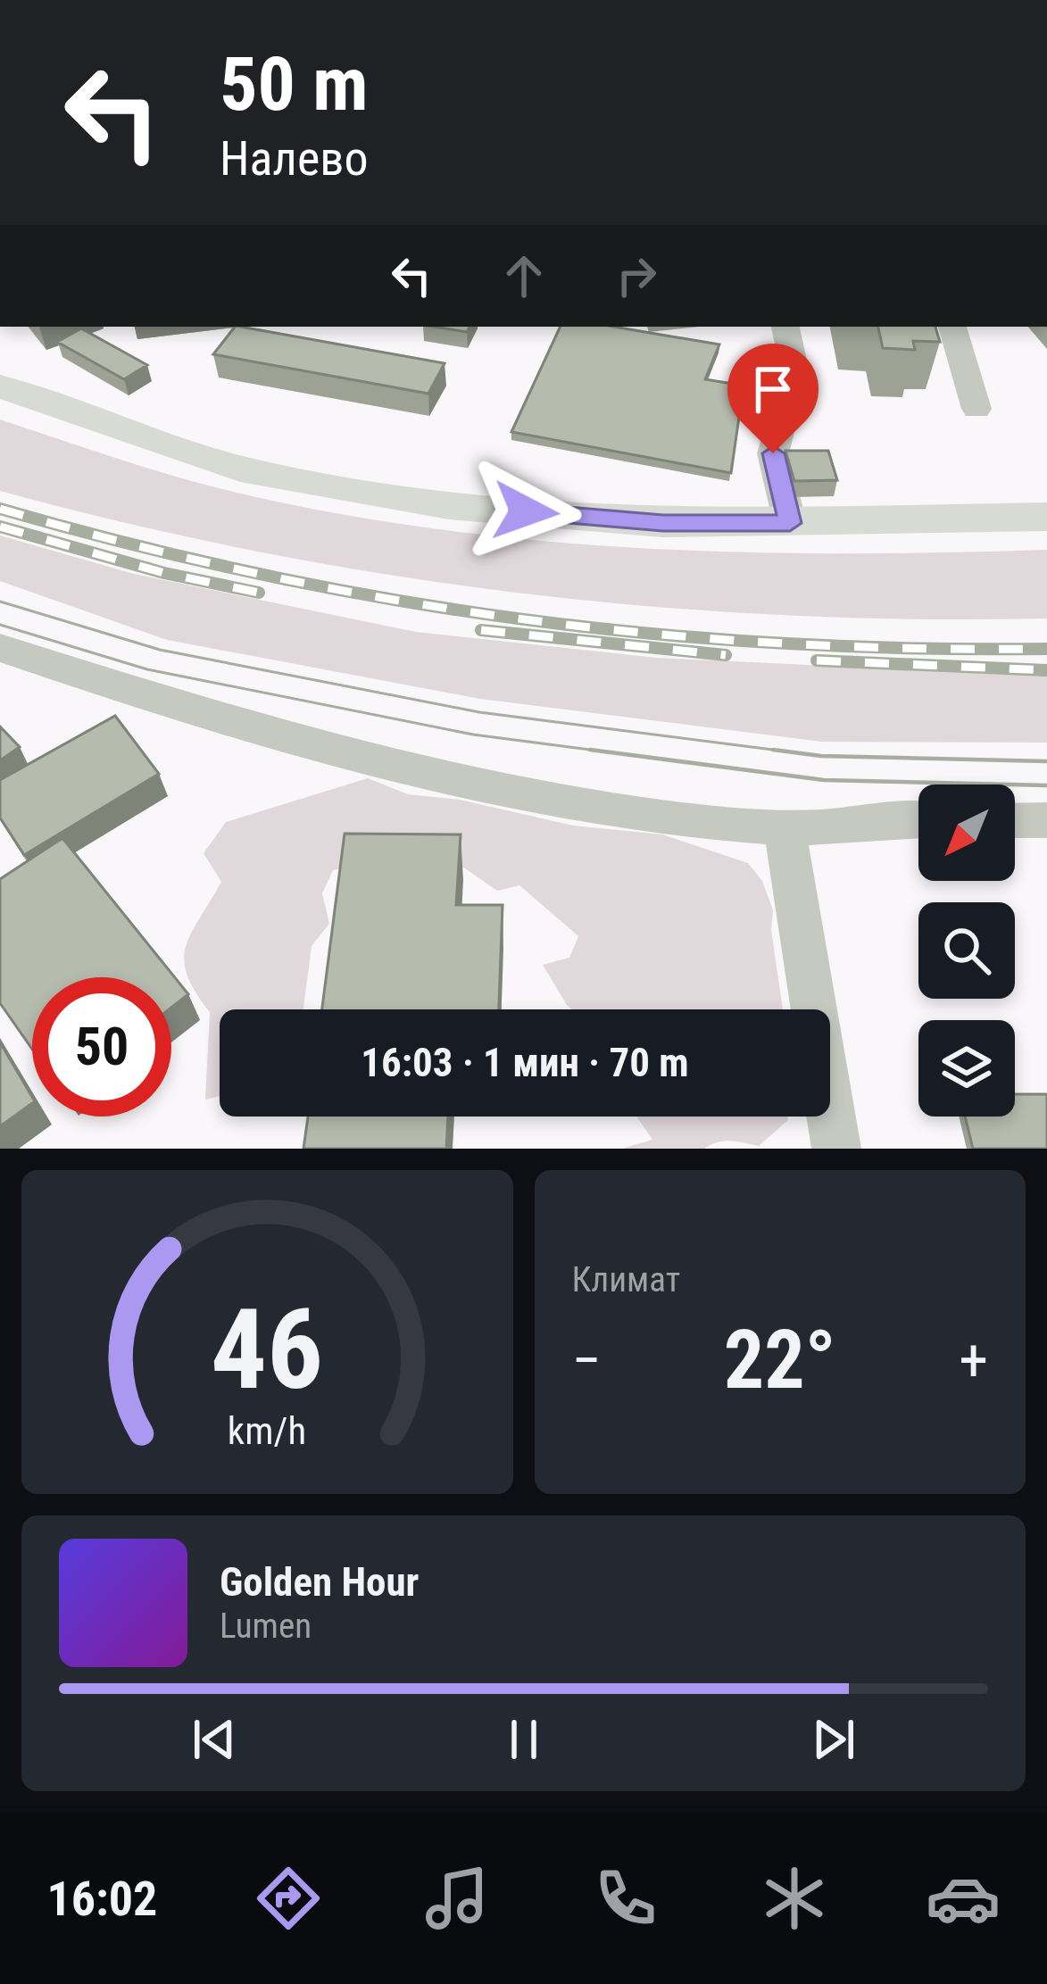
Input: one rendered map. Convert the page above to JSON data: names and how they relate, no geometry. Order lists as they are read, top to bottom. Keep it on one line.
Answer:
{"north":"bottom left","page":{"turn":["50 m","Налево"],"limit":"50","trip":"16:03 · 1 мин · 70 m","tile":"Климат","heat":["−","22°","+"],"song":["Golden Hour","Lumen"],"tabs":"16:02","gauge":["46","km/h"]}}
